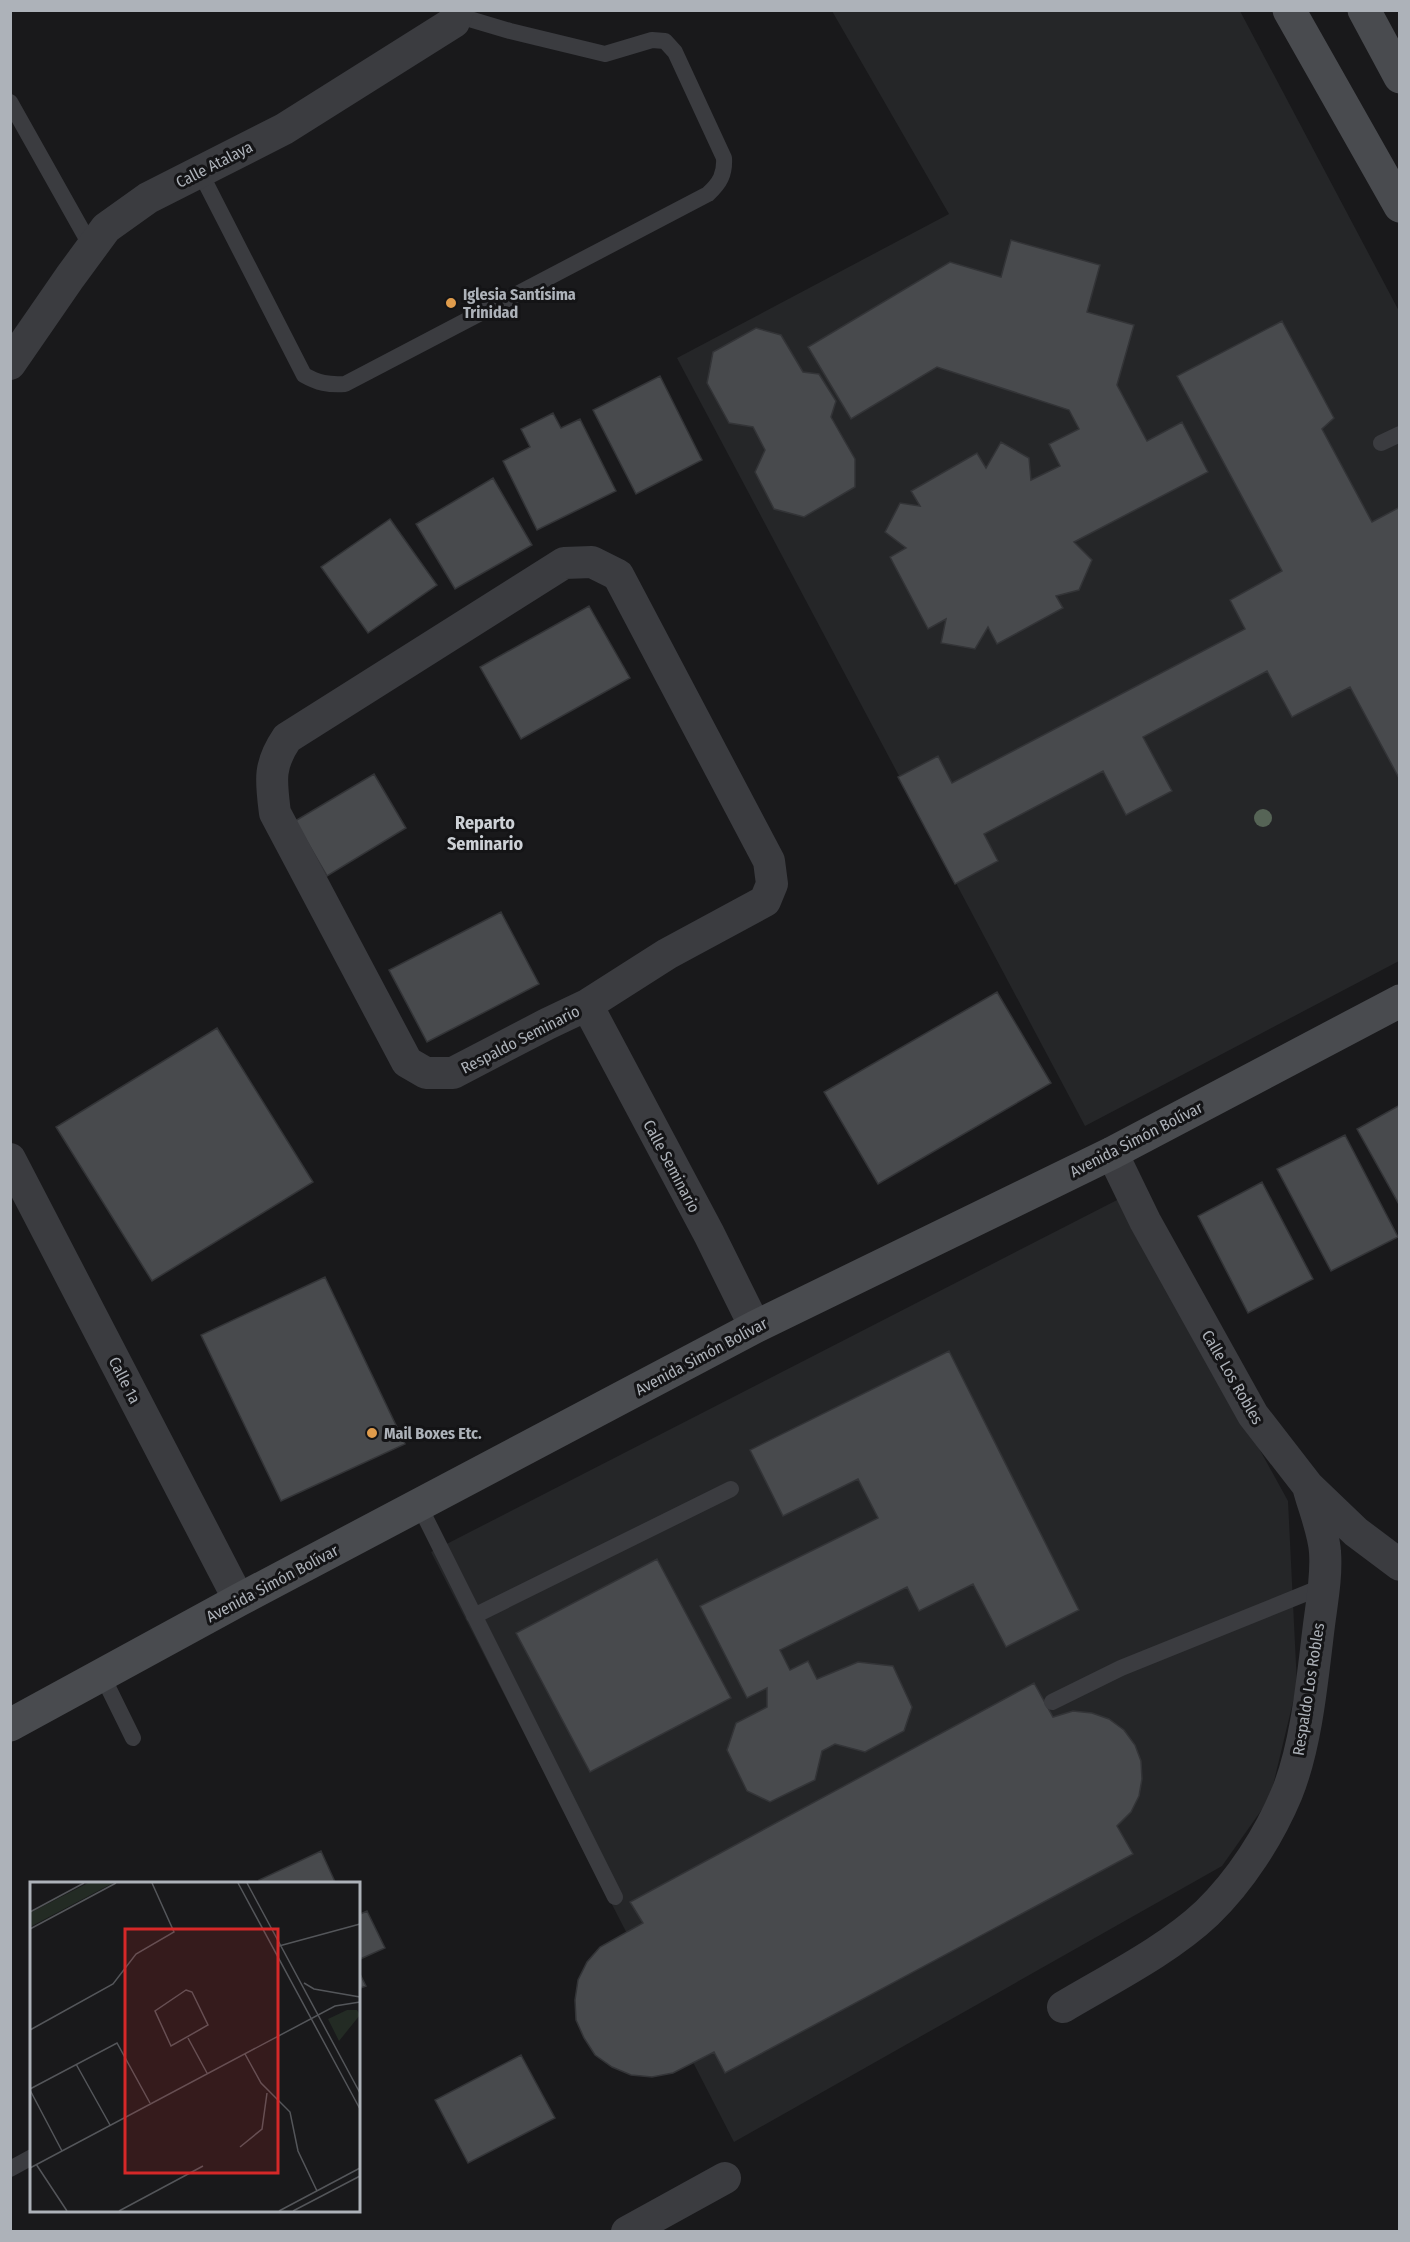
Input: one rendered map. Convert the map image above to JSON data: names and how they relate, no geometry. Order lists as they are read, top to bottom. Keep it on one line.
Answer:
{"streets":{"main road":["Avenida Simón Bolívar"],"street":["Calle Atalaya","Respaldo Seminario","Calle Seminario","Calle Los Robles","Calle 1a","Respaldo Los Robles"]},"crossings":[["Respaldo Seminario","Calle Seminario"],["Avenida Simón Bolívar","Calle Seminario"],["Avenida Simón Bolívar","Calle Los Robles"],["Avenida Simón Bolívar","Calle 1a"],["Calle Los Robles","Respaldo Los Robles"]],"districts":["Reparto Seminario"],"places":["Iglesia Santísima Trinidad","Mail Boxes Etc."]}
